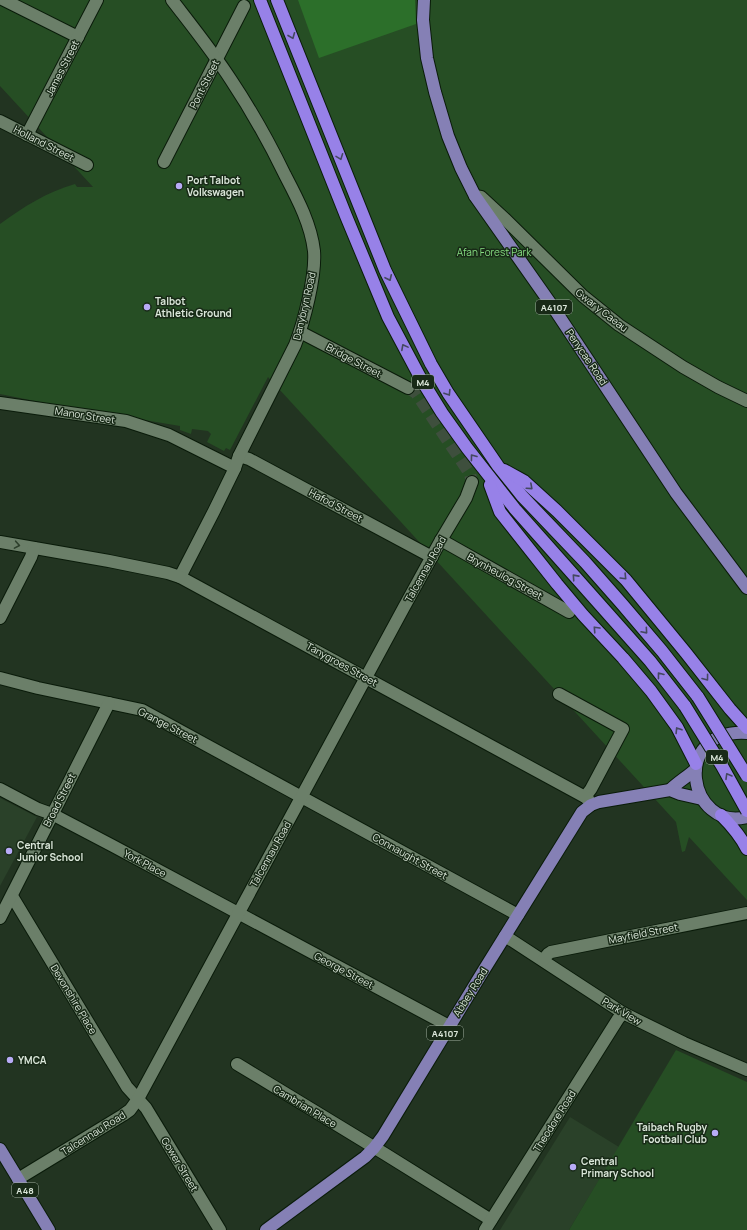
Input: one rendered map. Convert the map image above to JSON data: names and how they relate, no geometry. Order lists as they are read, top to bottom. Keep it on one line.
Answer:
{"streets":{"highway":["M4"],"main road":["A4107","Penycae Road","Abbey Road","A48"],"street":["James Street","Pont Street","Holland Street","Danybryn Road","Gwar y Caeau","Bridge Street","Manor Street","Hafod Street","Talcennau Road","Brynheulog Street","Tanygroes Street","Grange Street","Broad Street","Connaught Street","York Place","Mayfield Street","George Street","Devonshire Place","Park View","Cambrian Place","Theodore Road","Gower Street"]},"crossings":[["James Street","Holland Street"],["Pont Street","Danybryn Road"],["Danybryn Road","Bridge Street"],["Danybryn Road","Manor Street"],["Danybryn Road","Hafod Street"],["Danybryn Road","Tanygroes Street"],["Gwar y Caeau","Penycae Road"],["Hafod Street","Talcennau Road"],["Talcennau Road","Brynheulog Street"],["Talcennau Road","Tanygroes Street"],["Talcennau Road","Grange Street"],["Talcennau Road","Connaught Street"],["Talcennau Road","York Place"],["Talcennau Road","George Street"],["Talcennau Road","Devonshire Place"],["Talcennau Road","Gower Street"],["Talcennau Road","A48"],["Tanygroes Street","Abbey Road"],["Grange Street","Broad Street"],["Grange Street","Connaught Street"],["Broad Street","York Place"],["Broad Street","Devonshire Place"],["Connaught Street","Abbey Road"],["York Place","George Street"],["Mayfield Street","Park View"],["George Street","Abbey Road"],["Abbey Road","Park View"],["Abbey Road","Cambrian Place"],["Devonshire Place","Gower Street"],["Park View","Theodore Road"],["Cambrian Place","Theodore Road"]],"parks":["Afan Forest Park"],"places":["Port Talbot Volkswagen","Talbot Athletic Ground","Central Junior School","YMCA","Taibach Rugby Football Club","Central Primary School"]}
